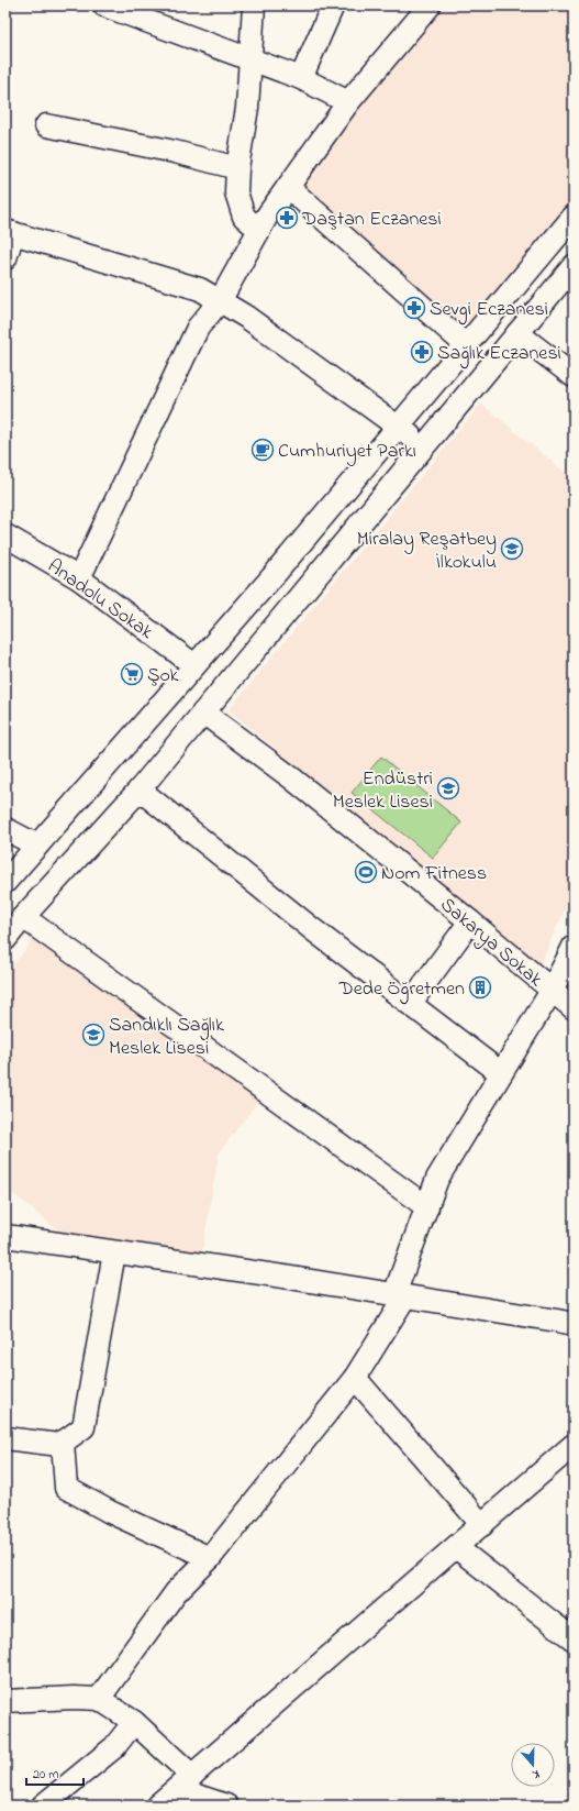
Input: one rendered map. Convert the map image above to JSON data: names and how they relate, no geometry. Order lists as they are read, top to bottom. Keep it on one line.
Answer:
{"streets":{"street":["Anadolu Sokak","Sakarya Sokak"]},"places":{"pharmacy":["Daştan Eczanesi","Sevgi Eczanesi","Sağlık Eczanesi"],"cafe":["Cumhuriyet Parkı"],"school or university":["Miralay Reşatbey İlkokulu","Endüstri Meslek Lisesi","Sandıklı Sağlık Meslek Lisesi"],"supermarket":["Şok"],"sports":["Nom Fitness"],"building":["Dede Öğretmen"]},"scale_bar":"20 m","north":"bottom"}
